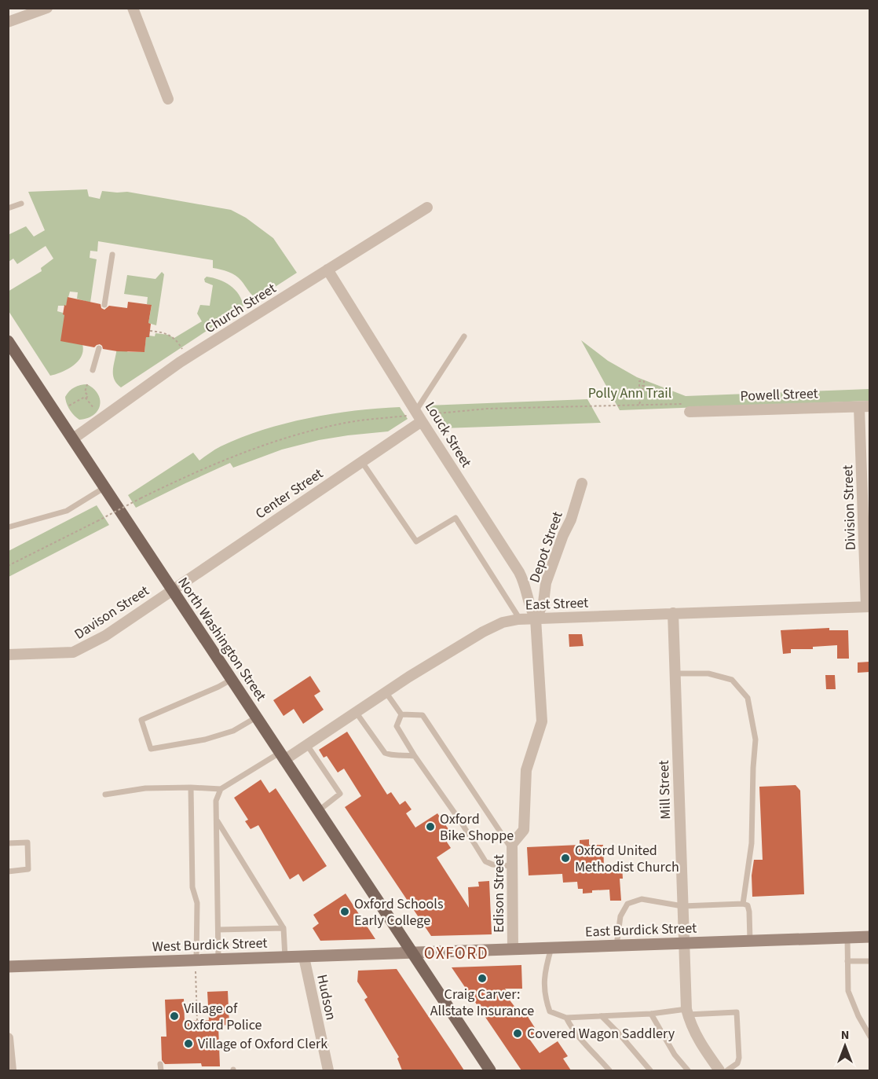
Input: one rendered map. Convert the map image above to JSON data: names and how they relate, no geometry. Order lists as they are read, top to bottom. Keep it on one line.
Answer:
{"streets":{"main road":["North Washington Street","East Burdick Street","West Burdick Street"],"street":["Church Street","Powell Street","Louck Street","Center Street","Division Street","Depot Street","East Street","Davison Street","Mill Street","Edison Street","Hudson"]},"crossings":[["Church Street","Louck Street"],["Church Street","North Washington Street"],["Powell Street","Division Street"],["Louck Street","Center Street"],["Louck Street","Depot Street"],["Louck Street","East Street"],["Louck Street","Edison Street"],["Center Street","Davison Street"],["Center Street","North Washington Street"],["Division Street","East Street"],["Depot Street","East Street"],["Depot Street","Edison Street"],["East Street","North Washington Street"],["East Street","Mill Street"],["East Street","Edison Street"],["Davison Street","North Washington Street"],["North Washington Street","East Burdick Street"],["North Washington Street","West Burdick Street"],["Mill Street","East Burdick Street"],["Edison Street","East Burdick Street"],["East Burdick Street","West Burdick Street"],["West Burdick Street","Hudson"]],"districts":["OXFORD"],"parks":["Polly Ann Trail"],"places":["Oxford Bike Shoppe","Oxford United Methodist Church","Oxford Schools Early College","Craig Carver: Allstate Insurance","Village of Oxford Police","Covered Wagon Saddlery","Village of Oxford Clerk"],"north":"top"}
